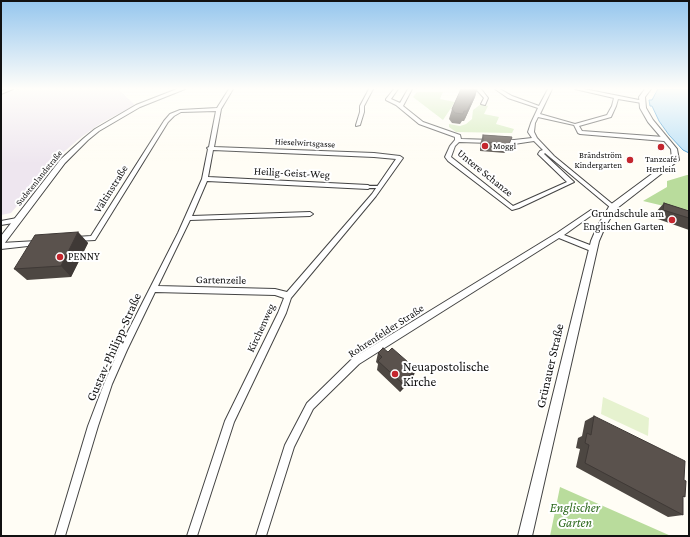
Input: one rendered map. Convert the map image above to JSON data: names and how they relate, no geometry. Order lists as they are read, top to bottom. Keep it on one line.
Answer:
{"streets":{"street":["Hieselwirtsgasse","Heilig-Geist-Weg","Untere Schanze","Sudetenlandstraße","Vältinstraße","Gartenzeile","Kirchenweg","Rohrenfelder Straße","Gustav-Philipp-Straße","Grünauer Straße"]},"crossings":[["Hieselwirtsgasse","Kirchenweg"],["Hieselwirtsgasse","Gustav-Philipp-Straße"],["Heilig-Geist-Weg","Kirchenweg"],["Heilig-Geist-Weg","Gustav-Philipp-Straße"],["Gartenzeile","Kirchenweg"],["Gartenzeile","Gustav-Philipp-Straße"]],"parks":["Englischer Garten"],"places":["Moggl","Tanzcafé Hertlein","Brändström Kindergarten","Grundschule am Englischen Garten","PENNY","Neuapostolische Kirche"]}
